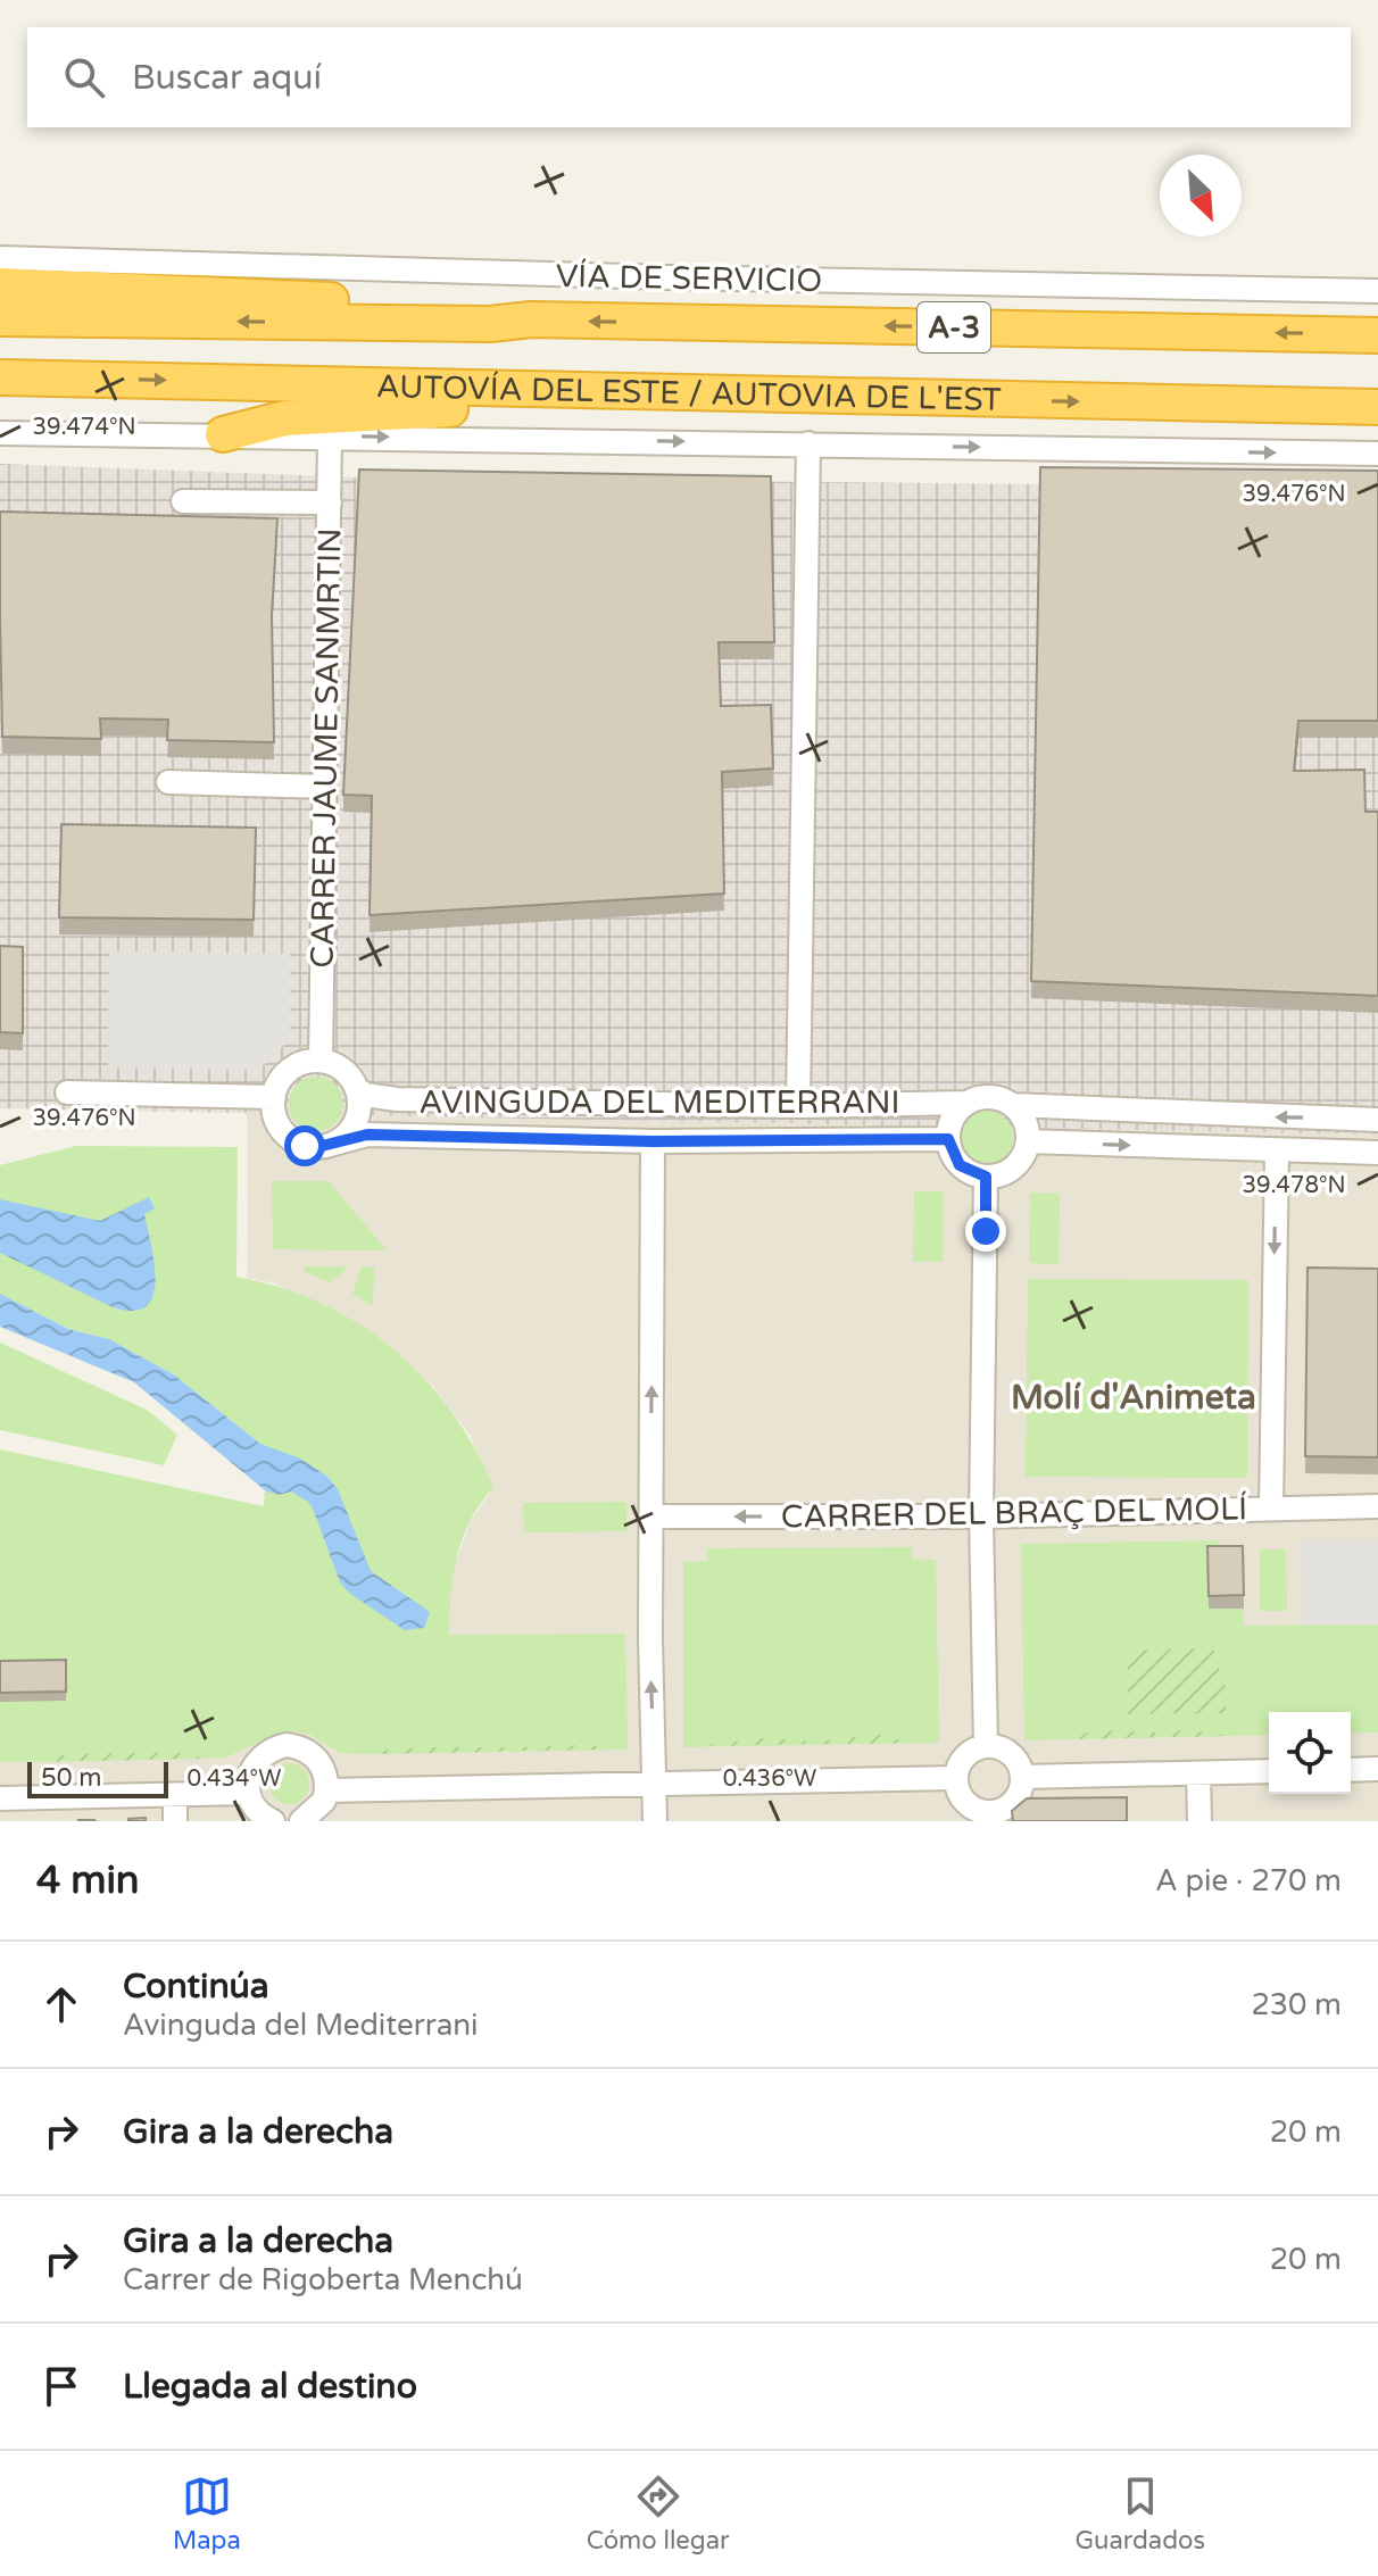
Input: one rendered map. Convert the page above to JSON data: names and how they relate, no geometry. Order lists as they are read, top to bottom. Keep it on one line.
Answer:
{"streets":{"highway":["A-3","AUTOVÍA DEL ESTE / AUTOVIA DE L'EST"],"street":["VÍA DE SERVICIO","CARRER JAUME SANMRTIN","AVINGUDA DEL MEDITERRANI","CARRER DEL BRAÇ DEL MOLÍ"]},"crossings":[["CARRER JAUME SANMRTIN","AVINGUDA DEL MEDITERRANI"]],"one_way":["CARRER DEL BRAÇ DEL MOLÍ"],"districts":["Molí d'Animeta"],"scale_bar":"50 m","north":"bottom right","page":{"search":"Buscar aquí","scale":"50 m","heading":["4 min","A pie · 270 m"],"list":[["Continúa","Avinguda del Mediterrani","230 m"],["Gira a la derecha","20 m"],["Gira a la derecha","Carrer de Rigoberta Menchú","20 m"],"Llegada al destino"],"nav":["Mapa","Cómo llegar","Guardados"]},"coordinates":["39.474°N","39.476°N","39.478°N","0.434°W","0.436°W"]}
